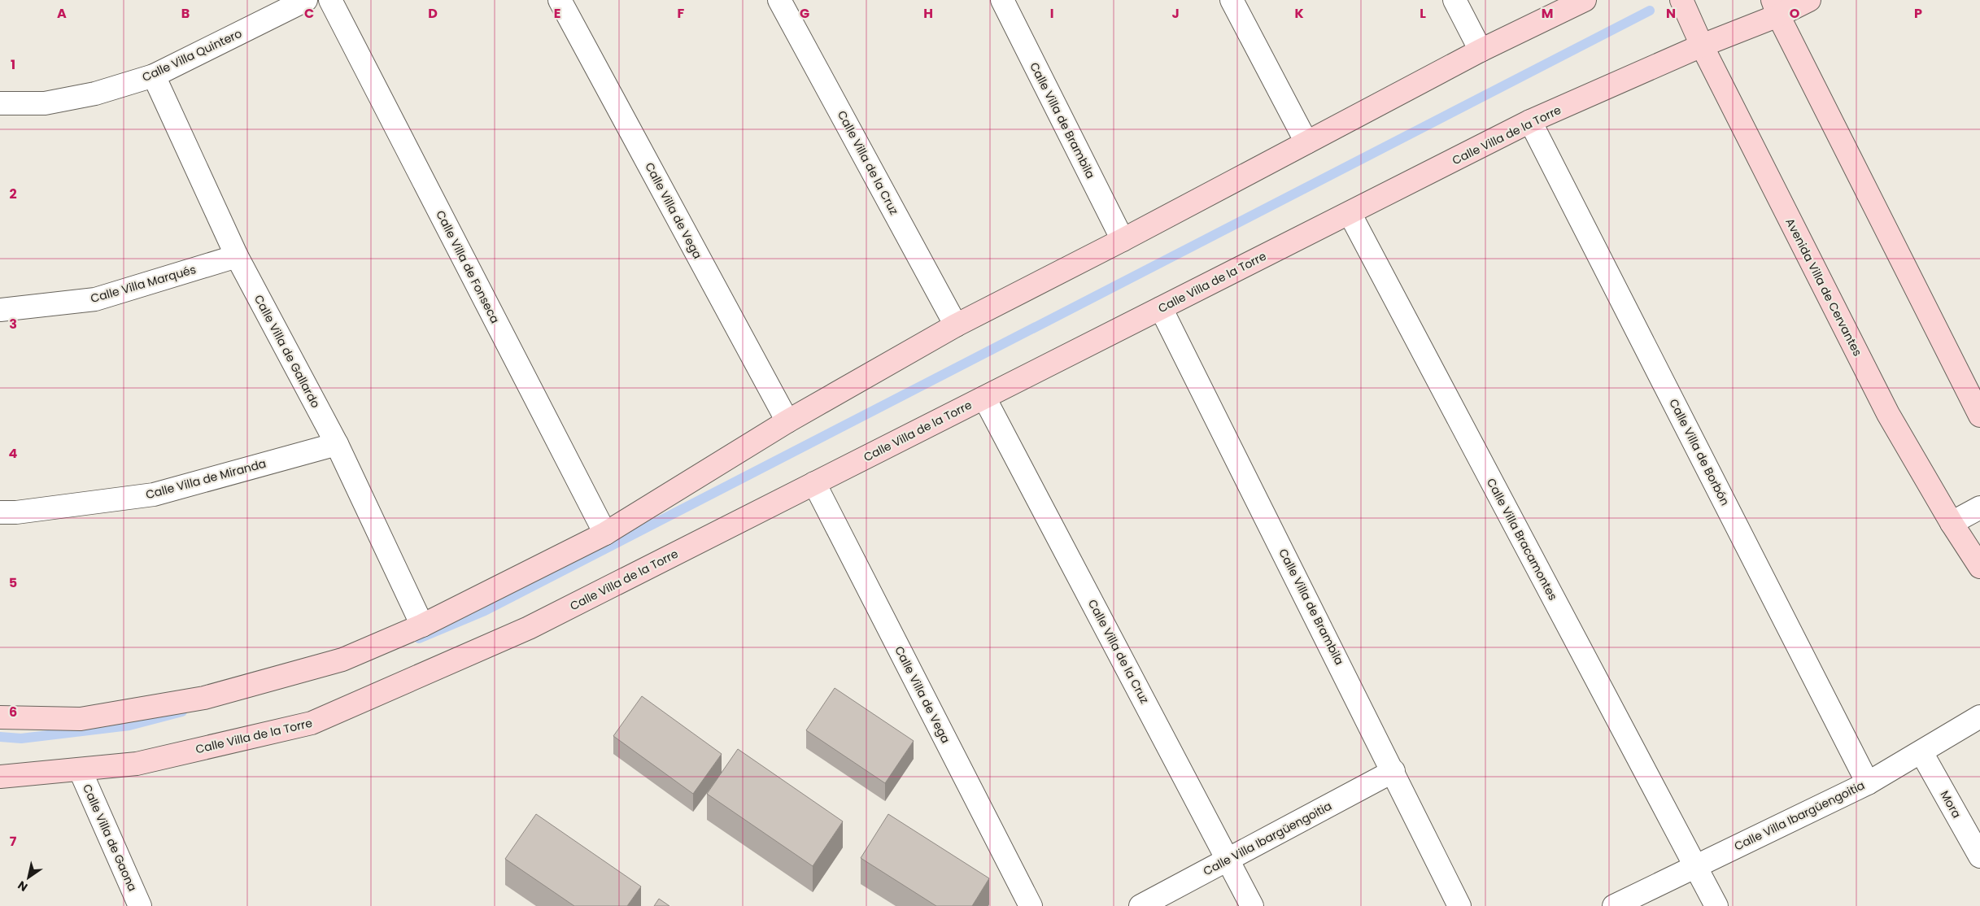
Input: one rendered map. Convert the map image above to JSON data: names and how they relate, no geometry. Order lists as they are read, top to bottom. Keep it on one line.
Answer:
{"streets":{"street":["Calle Villa Quintero","Calle Villa de Brambila","Calle Villa de la Torre","Calle Villa de la Cruz","Calle Villa de Vega","Calle Villa de Fonseca","Calle Villa Marqués","Avenida Villa de Cervantes","Calle Villa de Gallardo","Calle Villa de Borbón","Calle Villa de Miranda","Calle Villa Bracamontes","Mora","Calle Villa Ibargüengoitia","Calle Villa de Gaona"]},"crossings":[["Calle Villa Quintero","Calle Villa de Gallardo"],["Calle Villa de Brambila","Calle Villa de la Torre"],["Calle Villa de Brambila","Calle Villa Ibargüengoitia"],["Calle Villa de la Torre","Calle Villa de la Cruz"],["Calle Villa de la Torre","Calle Villa de Vega"],["Calle Villa de la Torre","Avenida Villa de Cervantes"],["Calle Villa de la Torre","Calle Villa de Borbón"],["Calle Villa de la Torre","Calle Villa Bracamontes"],["Calle Villa de la Torre","Calle Villa de Gaona"],["Calle Villa de la Cruz","Calle Villa Ibargüengoitia"],["Calle Villa Marqués","Calle Villa de Gallardo"],["Calle Villa de Gallardo","Calle Villa de Miranda"],["Calle Villa de Borbón","Calle Villa Ibargüengoitia"],["Calle Villa Bracamontes","Calle Villa Ibargüengoitia"],["Mora","Calle Villa Ibargüengoitia"]],"north":"bottom left","grid":{"columns":["A","B","C","D","E","F","G","H","I","J","K","L","M","N","O","P"],"rows":["1","2","3","4","5","6","7"]}}
